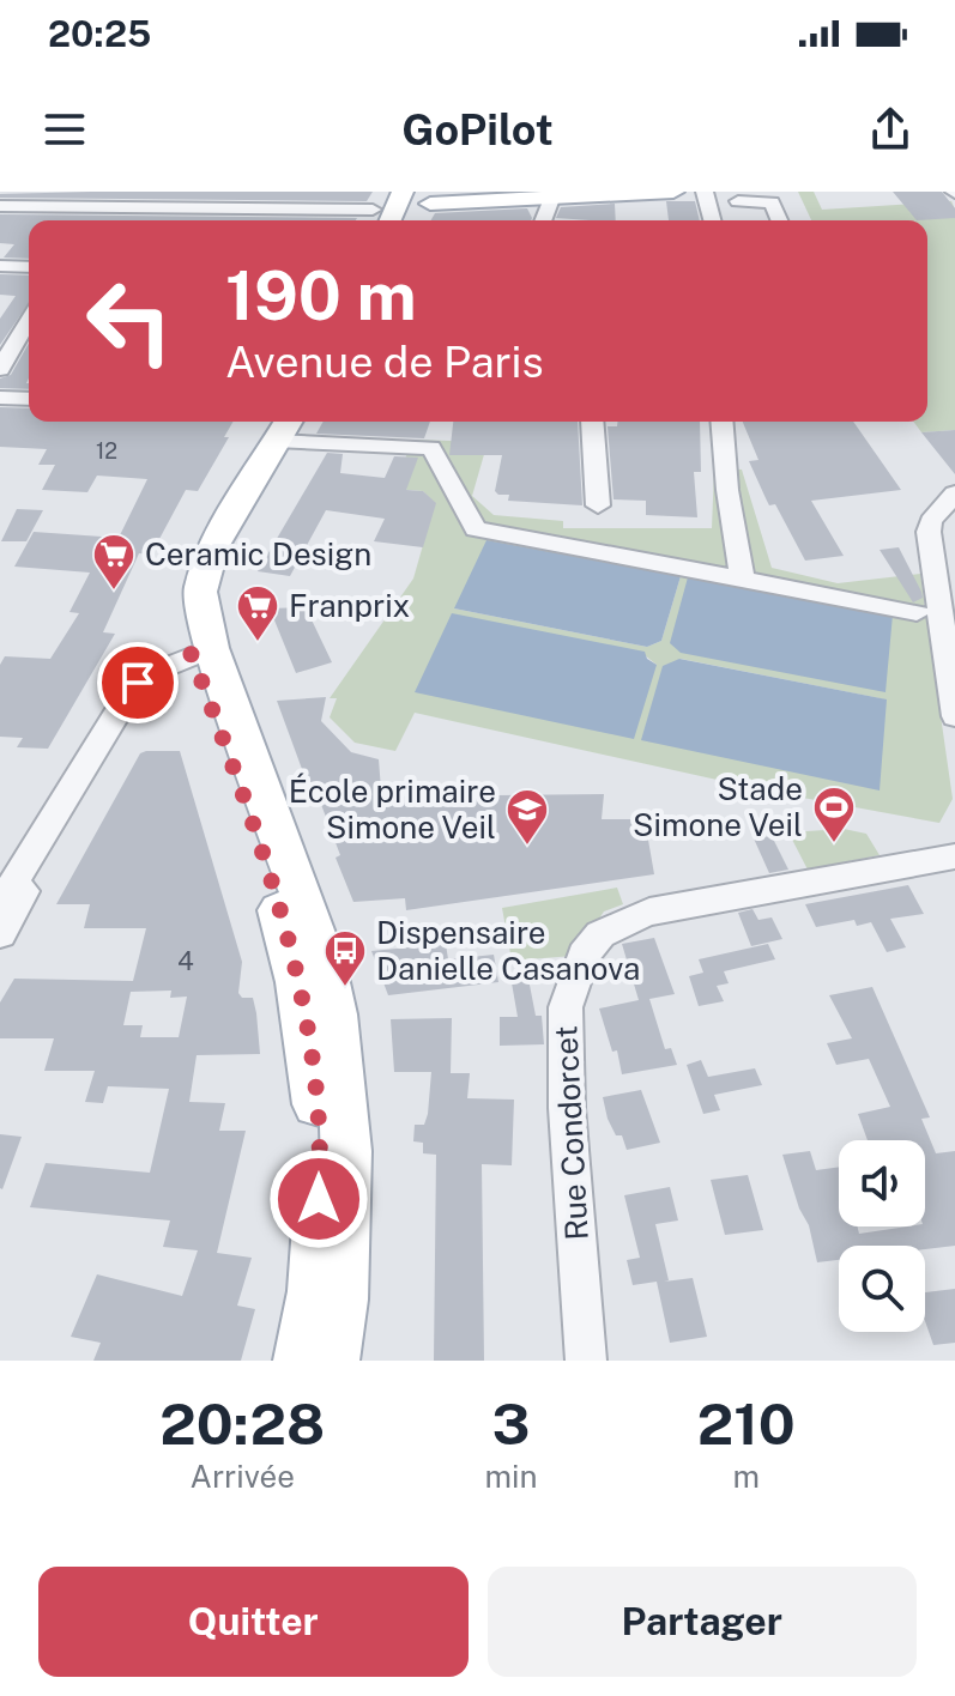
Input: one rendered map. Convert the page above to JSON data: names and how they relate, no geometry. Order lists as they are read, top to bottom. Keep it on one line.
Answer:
{"streets":{"street":["Rue Condorcet"]},"places":{"supermarket":["Ceramic Design","Franprix"],"sports":["Stade Simone Veil"],"school or university":["École primaire Simone Veil"],"bus stop":["Dispensaire Danielle Casanova"]},"house_numbers":["12","4"],"page":{"status":"20:25","header":"GoPilot","turn":["190 m","Avenue de Paris"],"eta":["20:28","Arrivée","3","min","210","m"],"buttons":["Quitter","Partager"]}}
